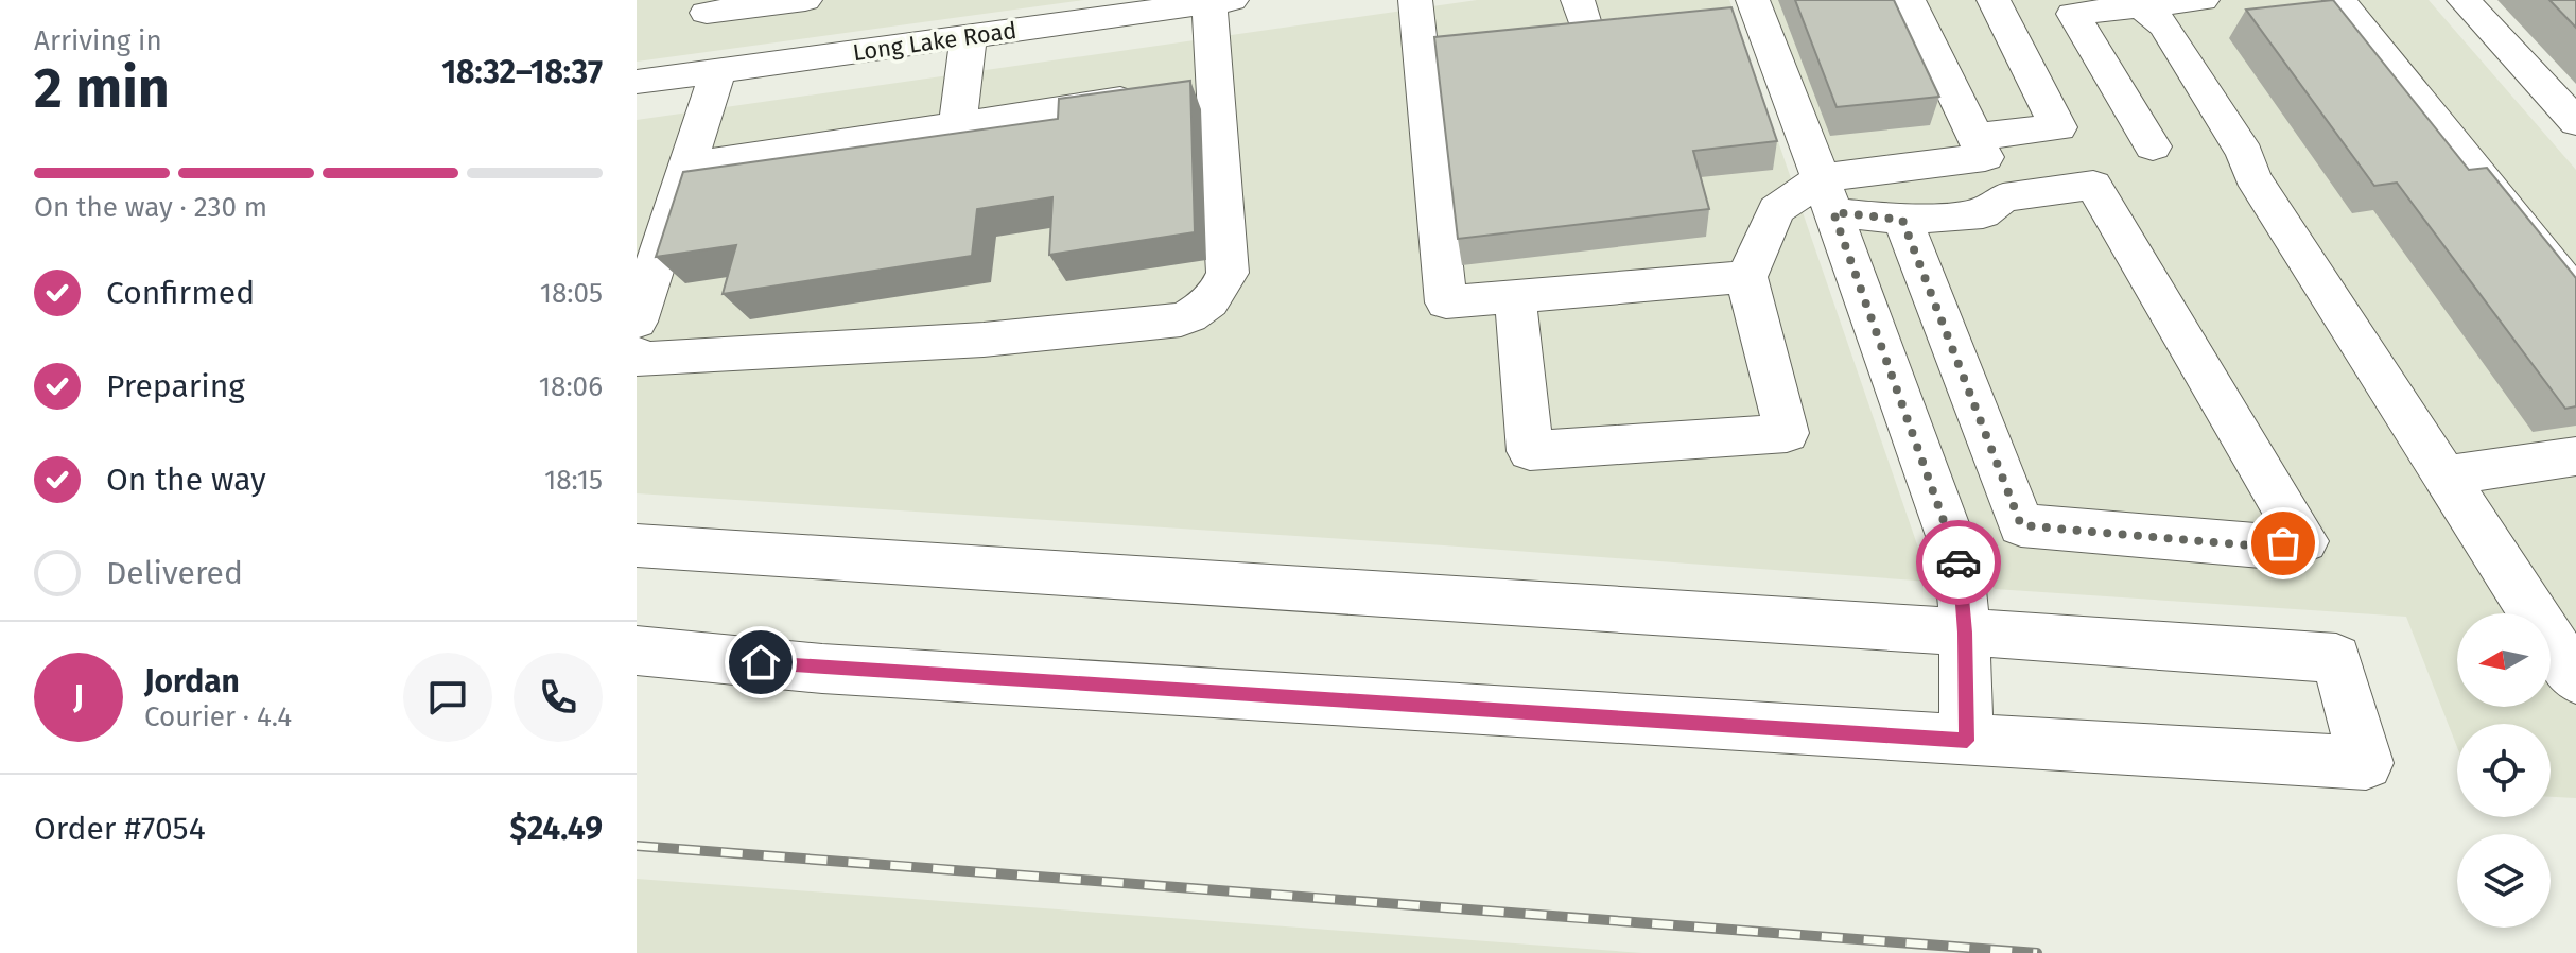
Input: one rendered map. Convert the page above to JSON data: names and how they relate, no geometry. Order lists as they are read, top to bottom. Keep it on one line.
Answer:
{"streets":{"street":["Long Lake Road"]},"north":"left","page":{"heading":["2 min","Arriving in","18:32–18:37"],"panel":["Jordan","Courier · 4.4","Order #7054","$24.49"],"bar":"On the way · 230 m","list":[["Confirmed","18:05"],["Preparing","18:06"],["On the way","18:15"],"Delivered"],"round":"J"}}
